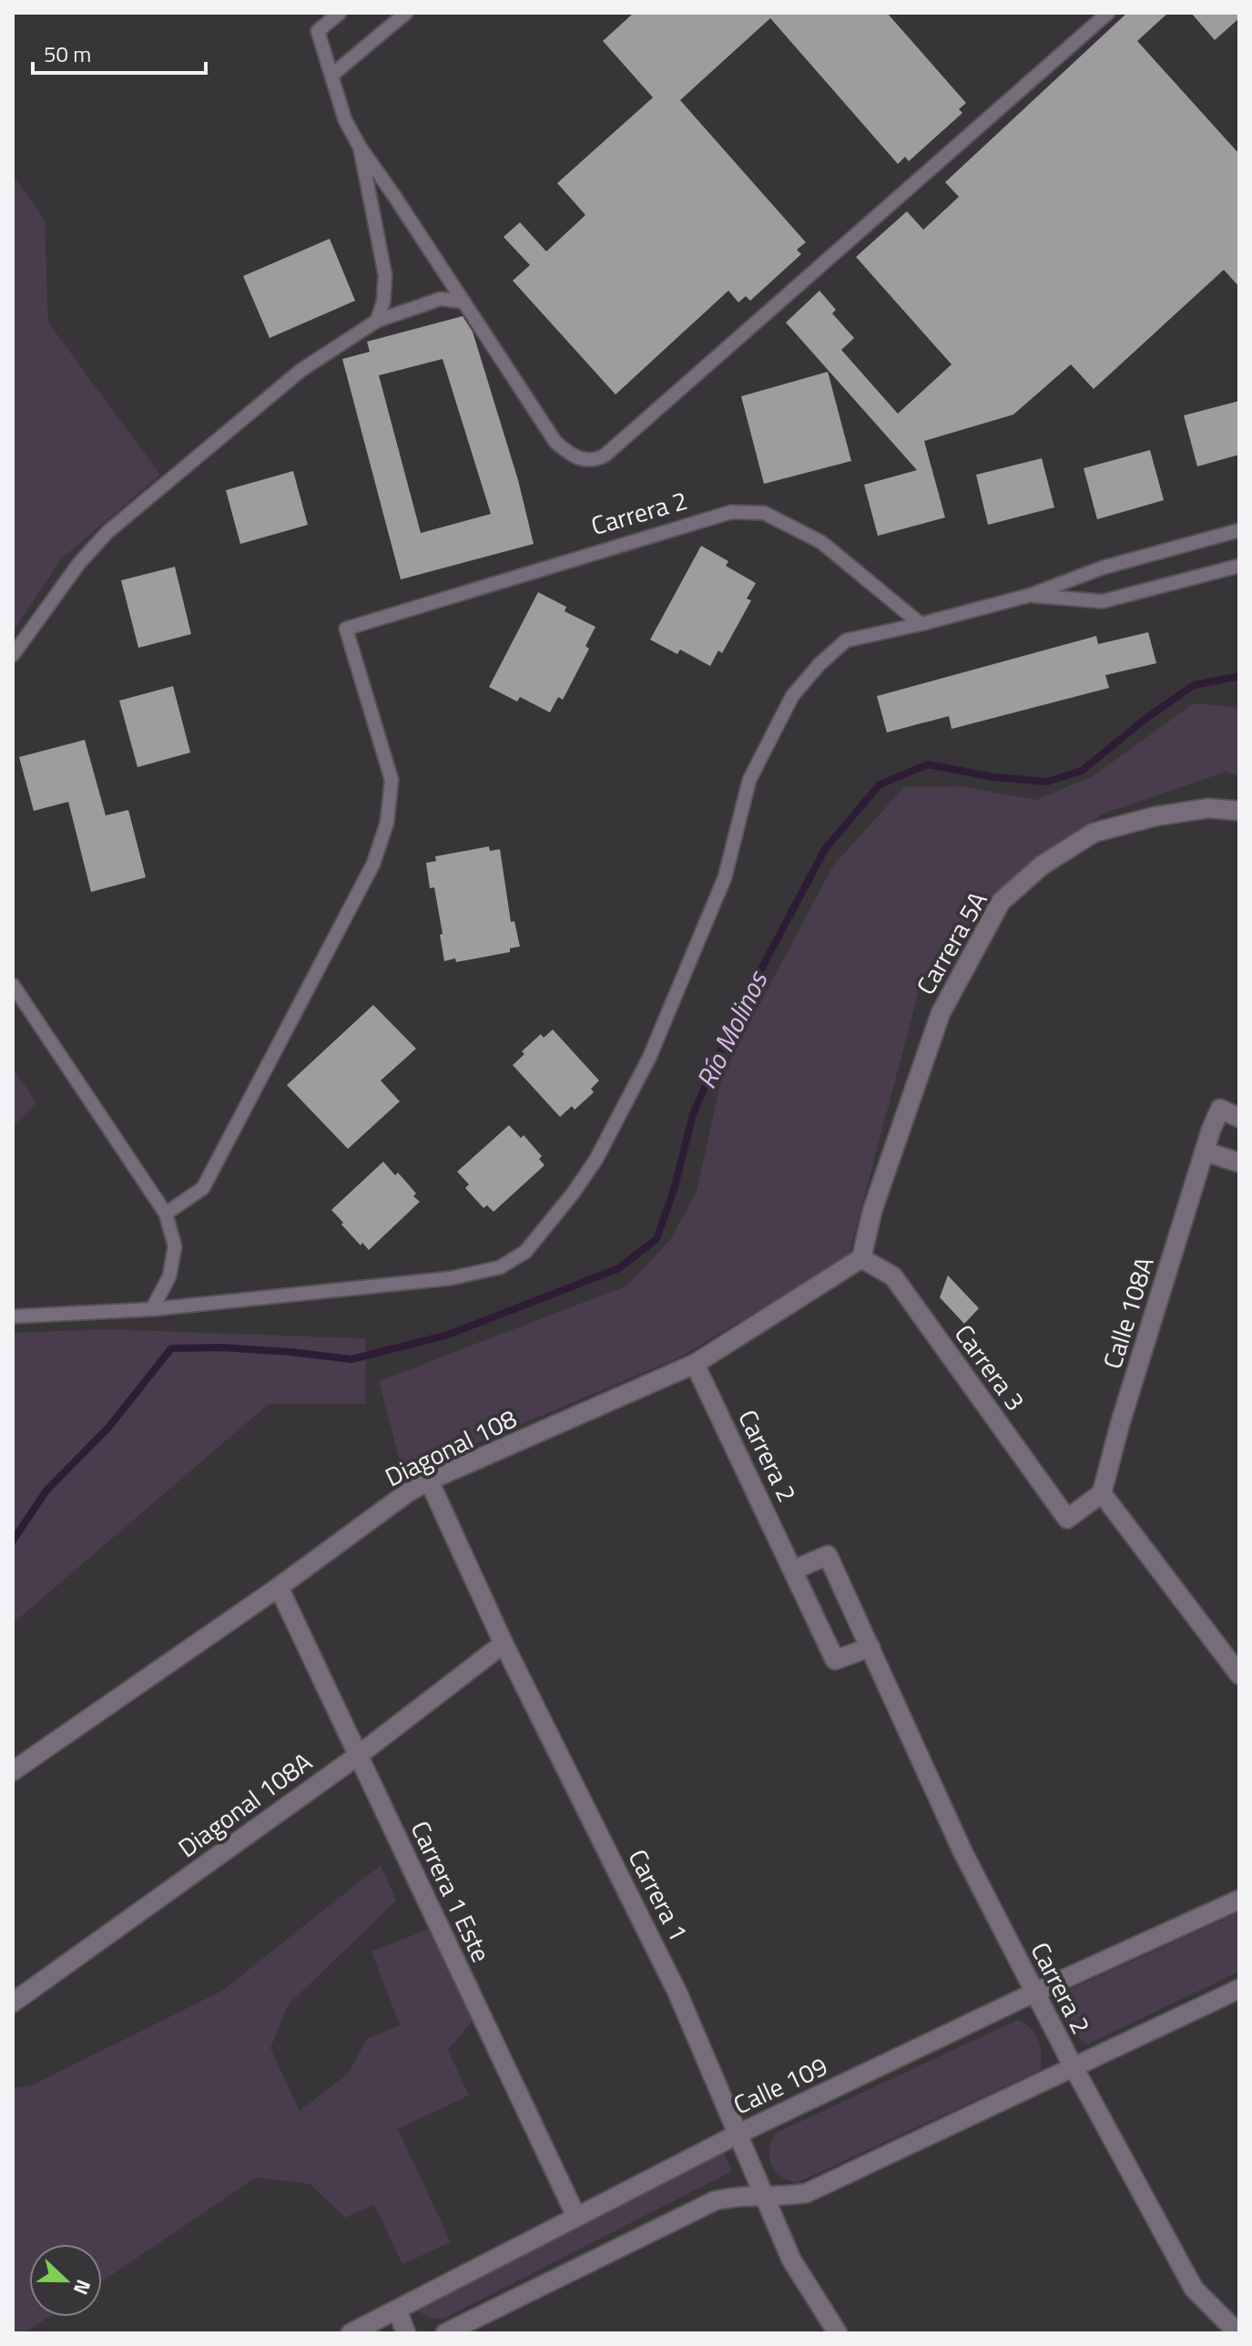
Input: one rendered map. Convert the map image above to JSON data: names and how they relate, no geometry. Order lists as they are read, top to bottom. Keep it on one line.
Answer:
{"streets":{"street":["Carrera 2","Carrera 5A","Calle 108A","Carrera 3","Diagonal 108","Diagonal 108A","Carrera 1 Este","Carrera 1","Calle 109"]},"crossings":[["Carrera 2","Diagonal 108"],["Carrera 2","Calle 109"],["Carrera 5A","Carrera 3"],["Carrera 5A","Diagonal 108"],["Calle 108A","Carrera 3"],["Carrera 3","Diagonal 108"],["Diagonal 108","Carrera 1 Este"],["Diagonal 108","Carrera 1"],["Diagonal 108A","Carrera 1 Este"],["Diagonal 108A","Carrera 1"],["Carrera 1 Este","Calle 109"],["Carrera 1","Calle 109"]],"water":["Río Molinos"],"scale_bar":"50 m","north":"right"}
